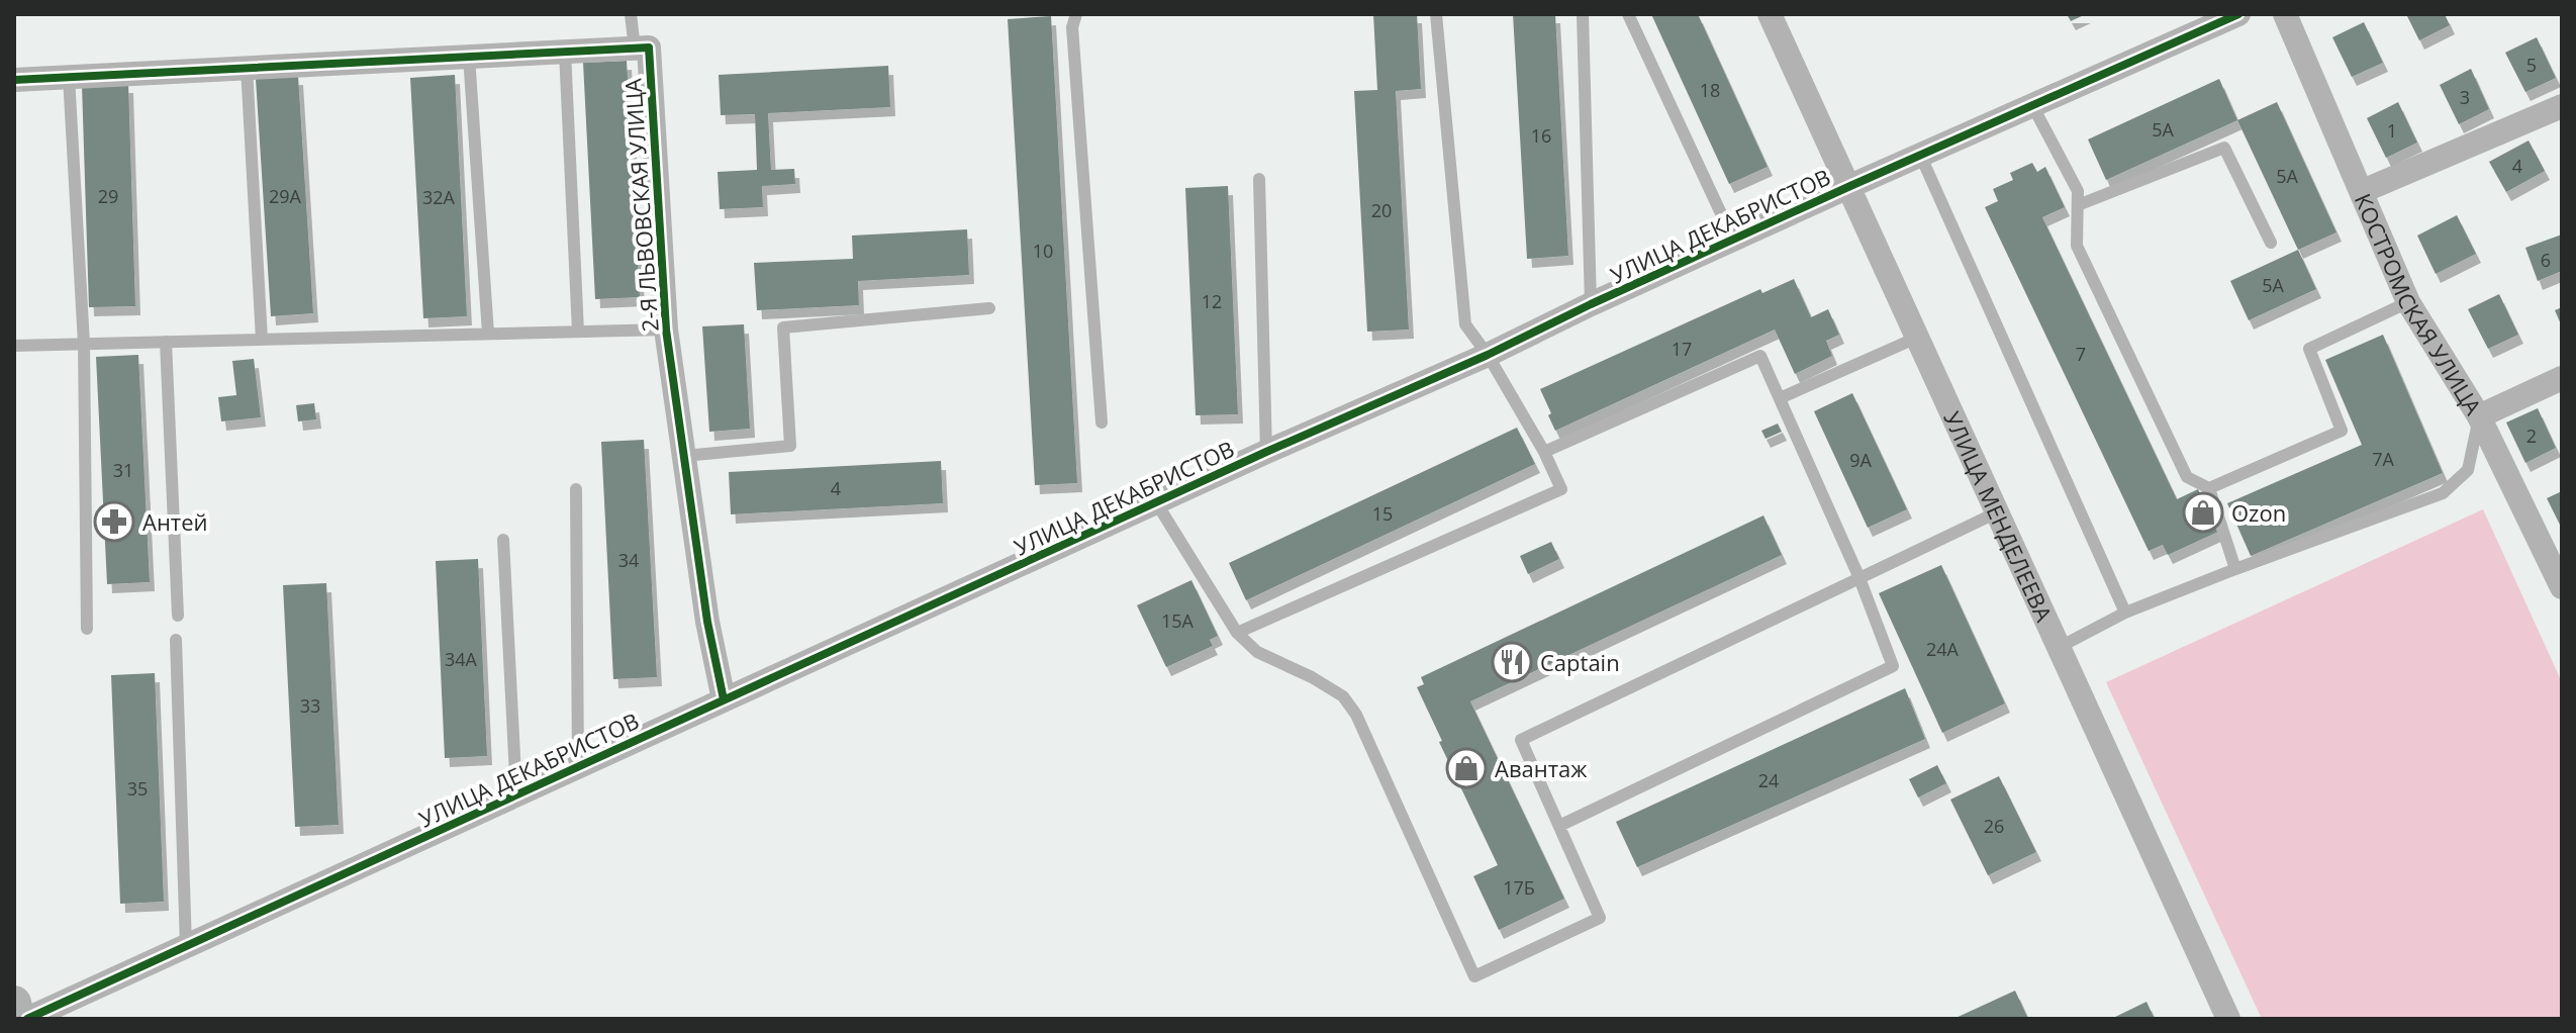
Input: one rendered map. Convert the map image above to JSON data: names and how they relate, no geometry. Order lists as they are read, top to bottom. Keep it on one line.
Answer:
{"streets":{"street":["2-Я ЛЬВОВСКАЯ УЛИЦА","УЛИЦА ДЕКАБРИСТОВ","КОСТРОМСКАЯ УЛИЦА","УЛИЦА МЕНДЕЛЕЕВА"]},"crossings":[["2-Я ЛЬВОВСКАЯ УЛИЦА","УЛИЦА ДЕКАБРИСТОВ"],["УЛИЦА ДЕКАБРИСТОВ","УЛИЦА МЕНДЕЛЕЕВА"]],"places":{"shop":["Ozon","Авантаж"],"pharmacy":["Антей"],"restaurant":["Captain"]},"house_numbers":["5","18","3","5А","1","16","4","5А","29","29А","32А","20","10","6","5А","12","17","7","2","7А","9А","31","4","15","34","15А","24А","34А","33","24","35","26","17Б"]}
